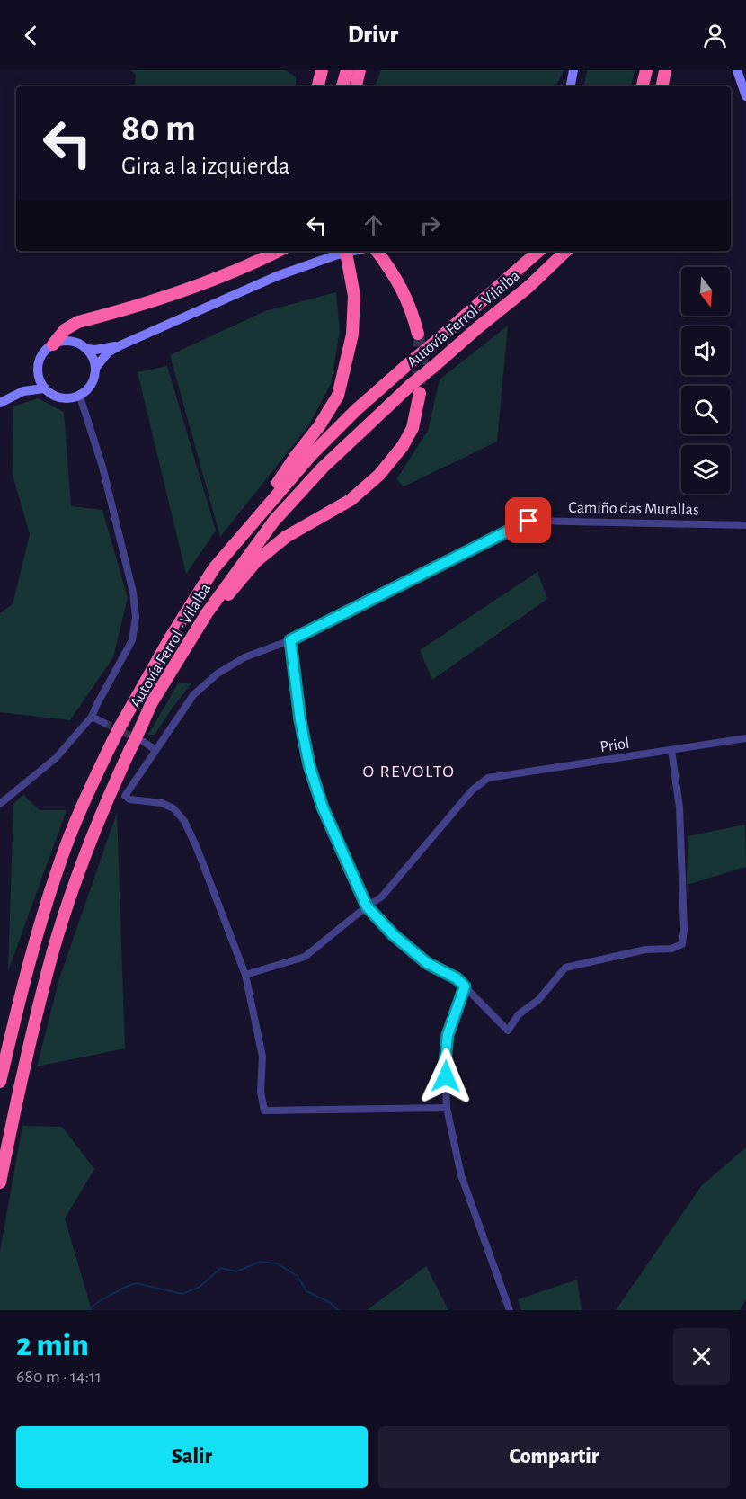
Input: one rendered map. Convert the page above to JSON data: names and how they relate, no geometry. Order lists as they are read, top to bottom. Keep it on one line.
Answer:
{"streets":{"highway":["Autovía Ferrol - Vilalba"],"street":["Camiño das Murallas","Priol"]},"districts":["O REVOLTO"],"north":"bottom","page":{"header":"Drivr","turn":["80 m","Gira a la izquierda"],"heading":["2 min","680 m · 14:11"],"buttons":["Salir","Compartir"]}}
